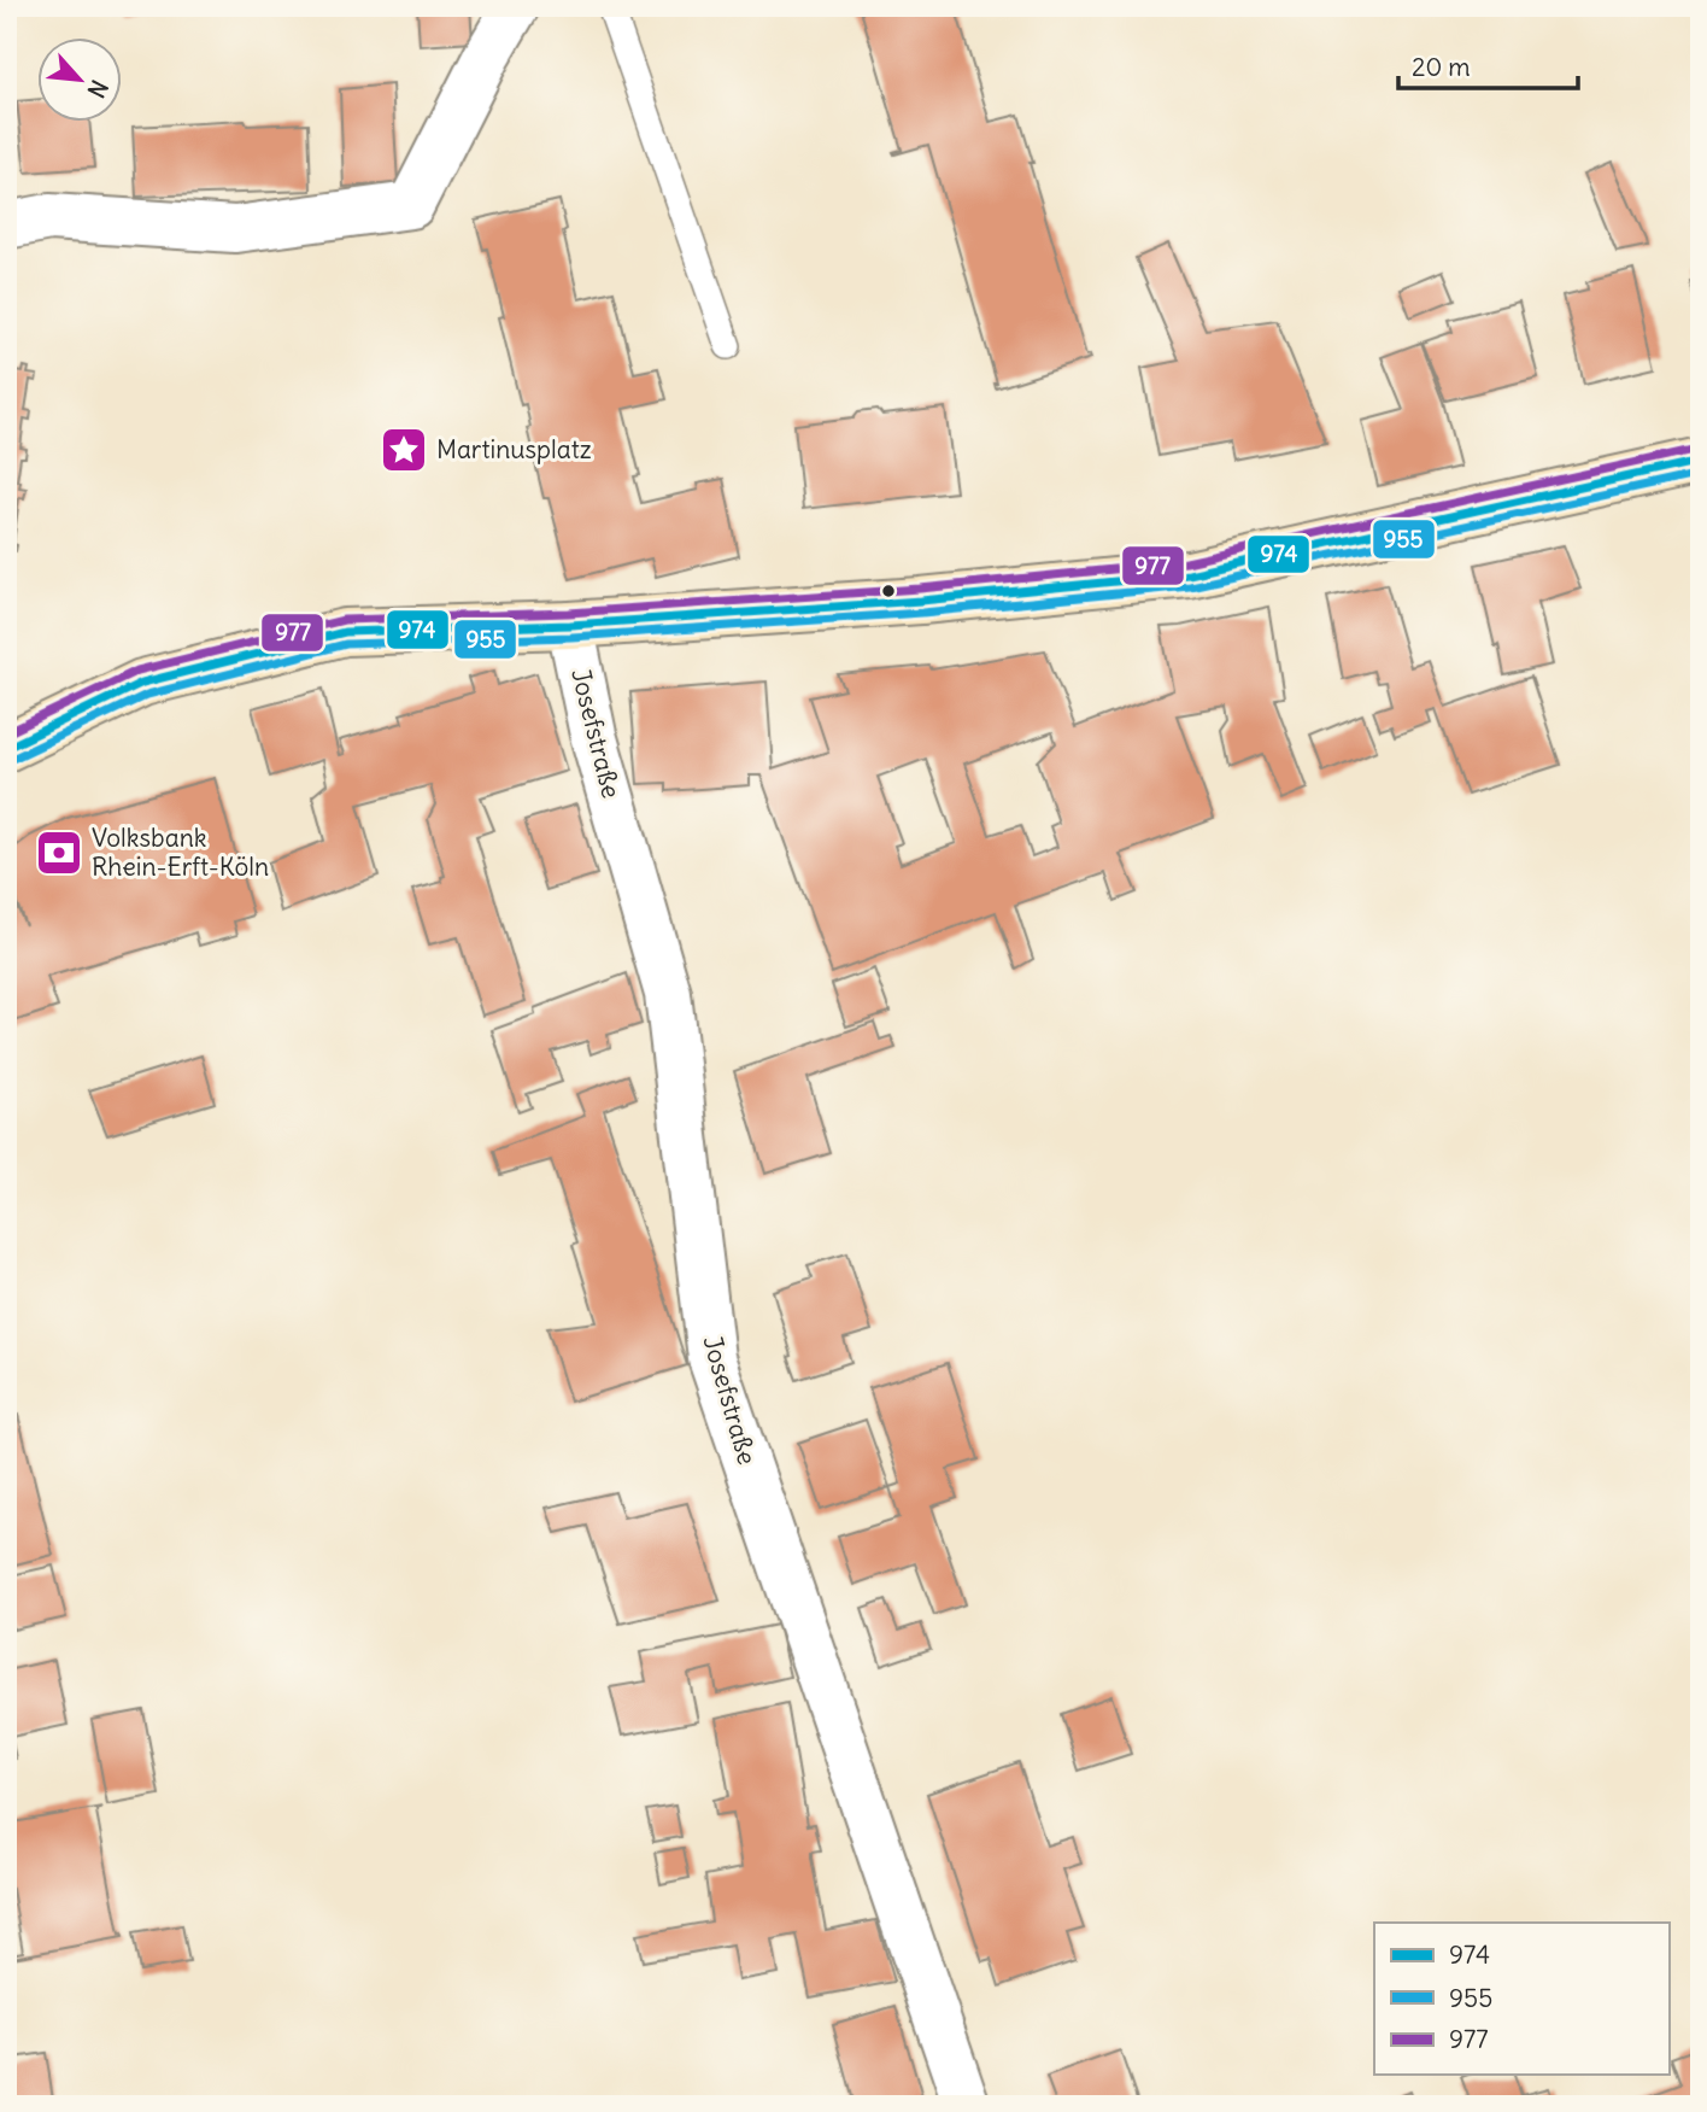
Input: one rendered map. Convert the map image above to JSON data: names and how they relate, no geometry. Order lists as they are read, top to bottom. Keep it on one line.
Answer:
{"streets":{"street":["Josefstraße"]},"places":{"place":["Martinusplatz"],"bank":["Volksbank Rhein-Erft-Köln"]},"lines":["transit line 977","transit line 974","transit line 955"],"legend":["974","955","977"],"scale_bar":"20 m","north":"bottom right"}
